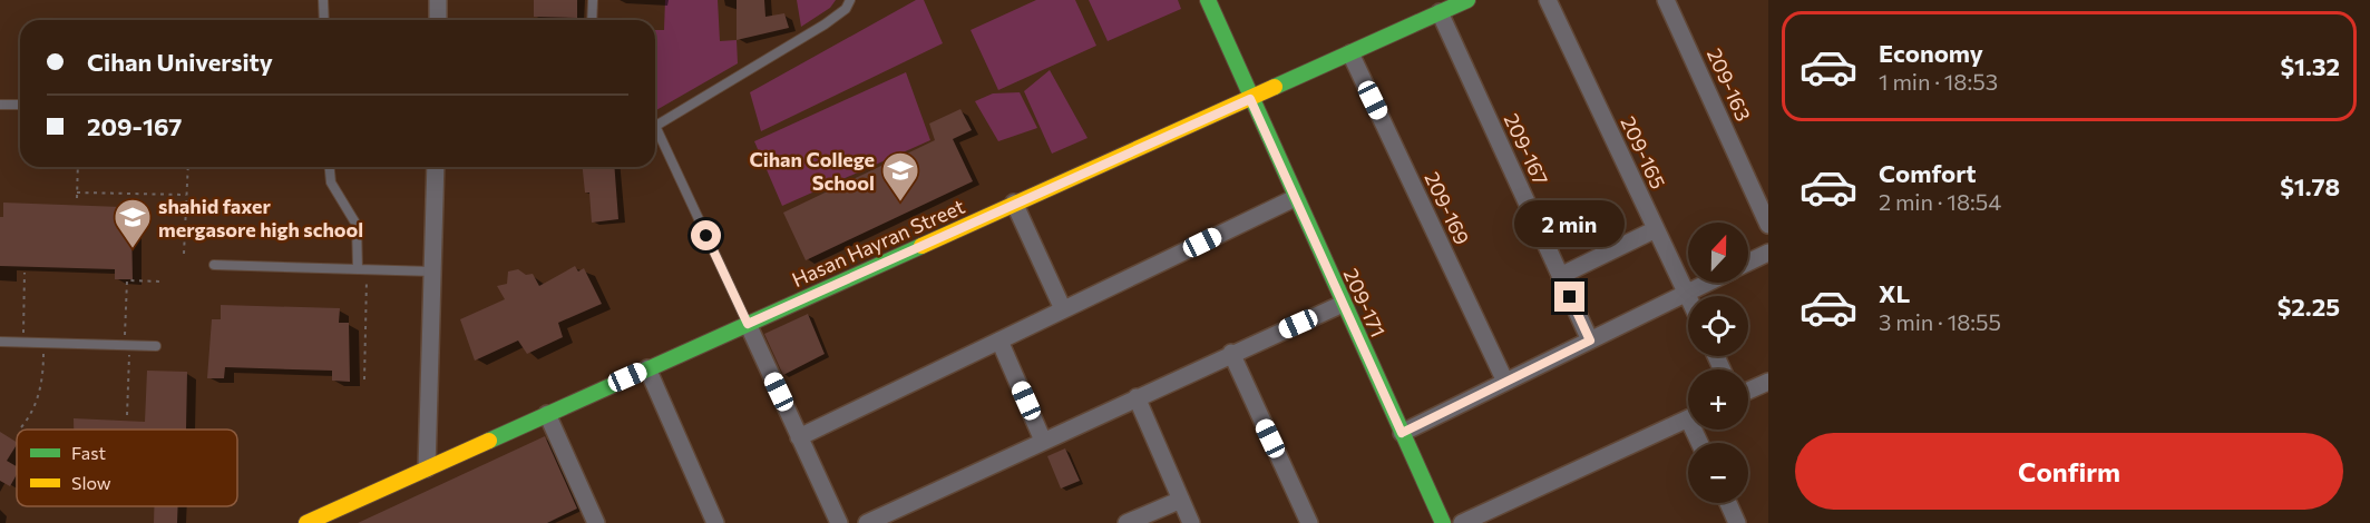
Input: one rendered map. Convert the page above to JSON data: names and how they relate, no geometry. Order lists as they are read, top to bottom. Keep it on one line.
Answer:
{"streets":{"street":["209-163","209-167","209-165","209-169","Hasan Hayran Street","209-171"]},"crossings":[["209-167","Hasan Hayran Street"],["209-169","Hasan Hayran Street"],["Hasan Hayran Street","209-171"]],"places":{"school or university":["Cihan College School","shahid faxer mergasore high school"]},"legend":["Fast","Slow"],"north":"top","page":{"list":[{"name":"Economy","note":"1 min · 18:53","value":"$1.32"},{"name":"Comfort","note":"2 min · 18:54","value":"$1.78"},{"name":"XL","note":"3 min · 18:55","value":"$2.25"}],"banner":["Cihan University","209-167"],"bubble":"2 min","map_buttons":["+","−"],"buttons":"Confirm"}}
